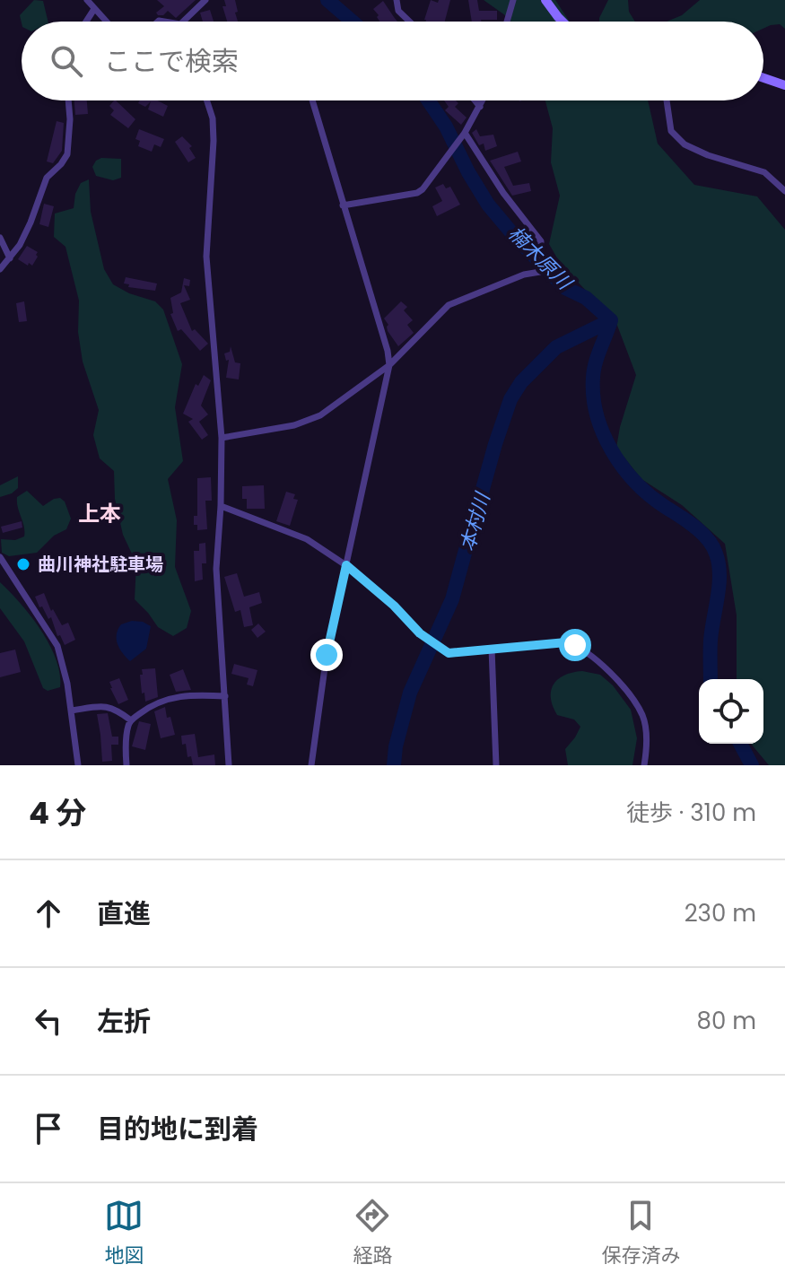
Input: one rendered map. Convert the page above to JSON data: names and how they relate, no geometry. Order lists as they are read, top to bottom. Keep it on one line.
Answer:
{"districts":["上本"],"water":["楠木原川","本村川"],"places":["曲川神社駐車場"],"page":{"search":"ここで検索","heading":["4 分","徒歩 · 310 m"],"list":[["直進","230 m"],["左折","80 m"],"目的地に到着"],"nav":["地図","経路","保存済み"]}}
